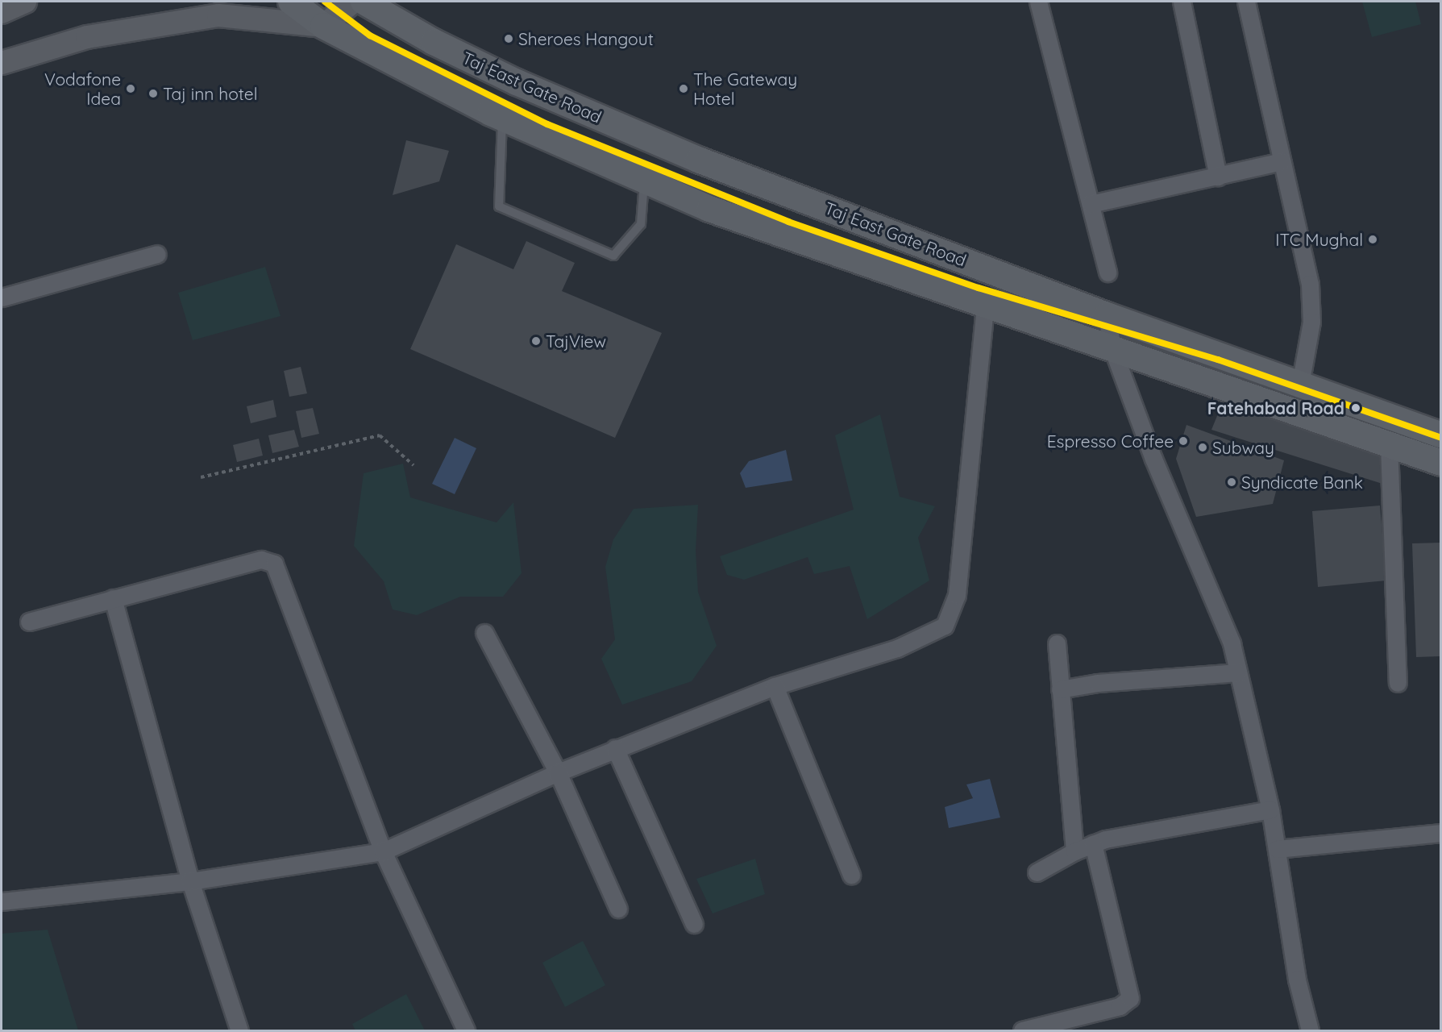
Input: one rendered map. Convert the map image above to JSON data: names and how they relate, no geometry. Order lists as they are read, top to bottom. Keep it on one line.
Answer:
{"streets":{"main road":["Taj East Gate Road"]},"places":["Sheroes Hangout","Vodafone Idea","The Gateway Hotel","Taj inn hotel","ITC Mughal","TajView","Fatehabad Road","Espresso Coffee","Subway","Syndicate Bank"]}
